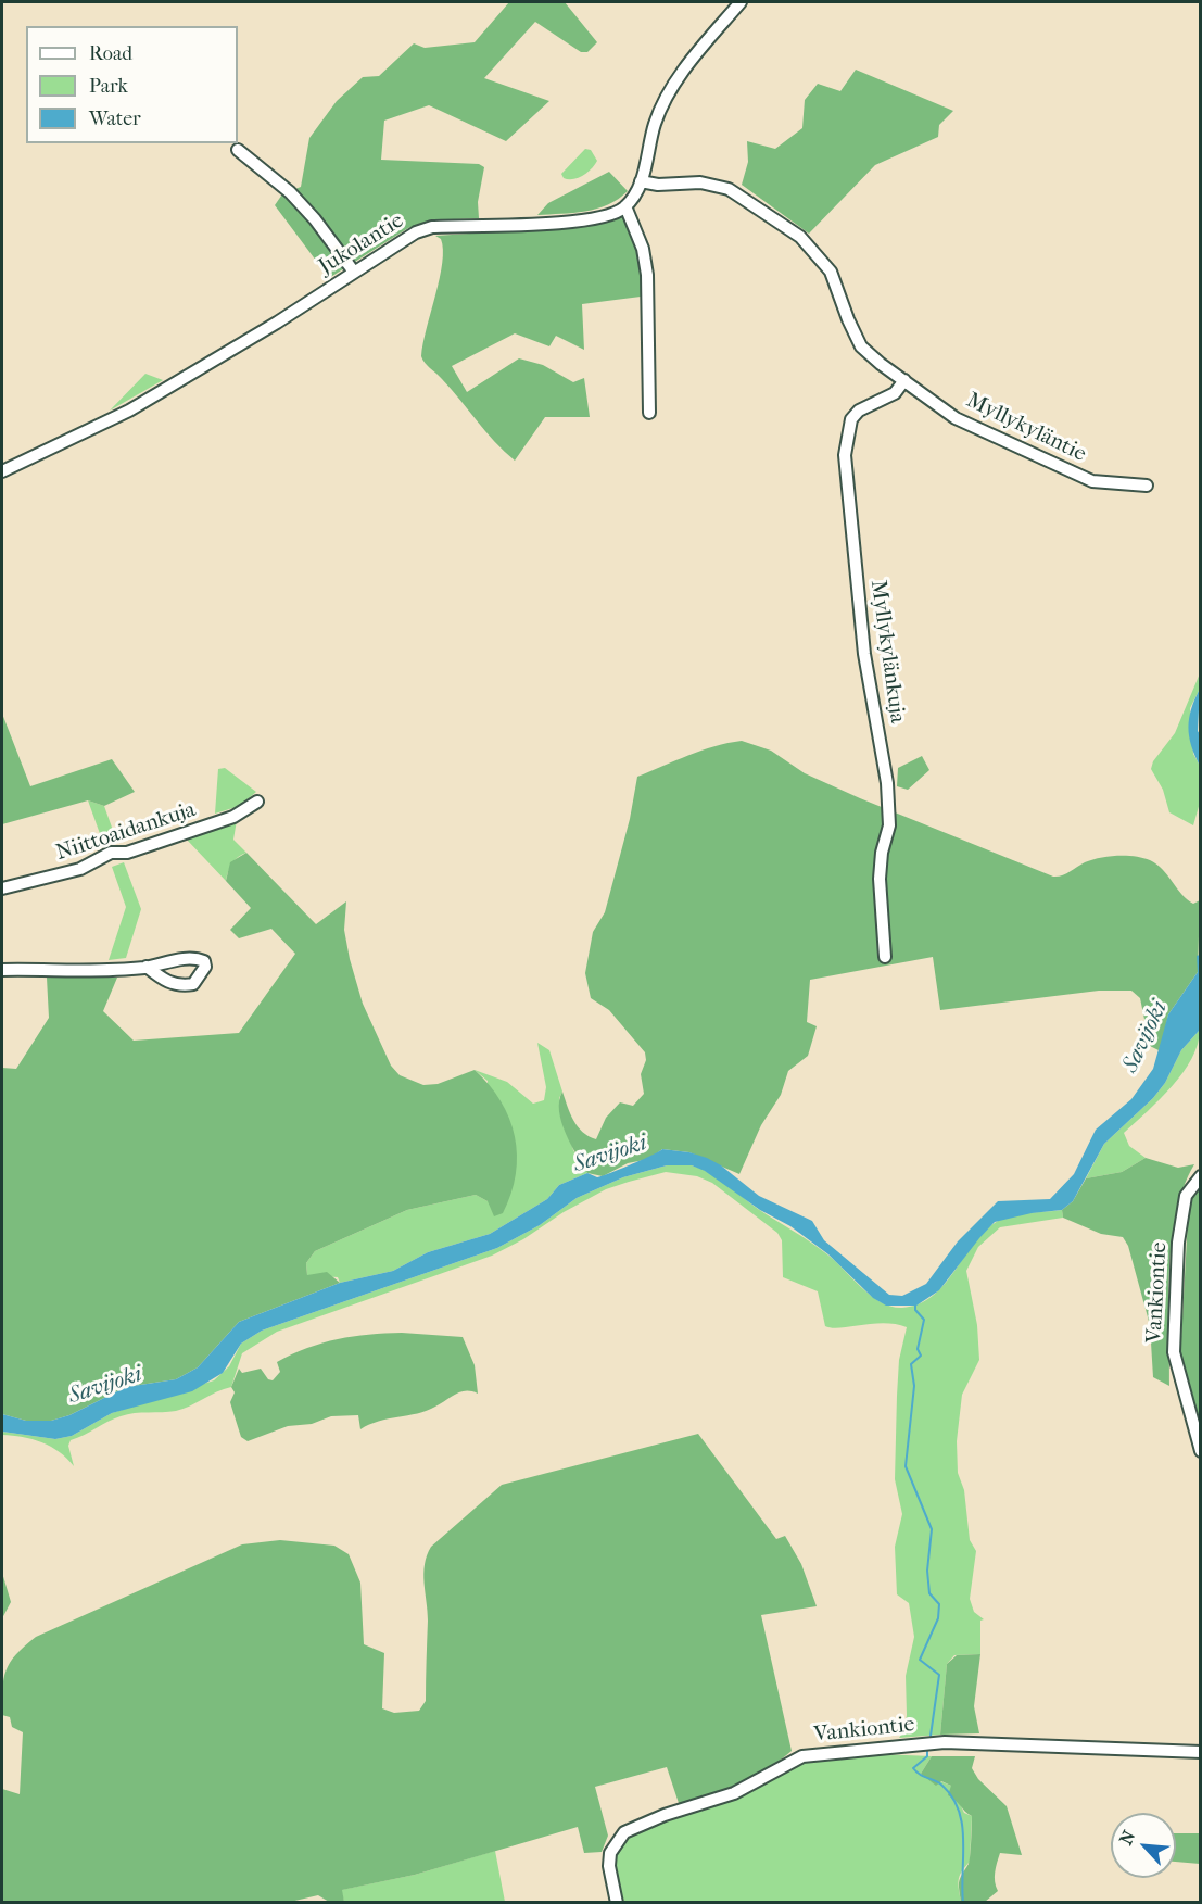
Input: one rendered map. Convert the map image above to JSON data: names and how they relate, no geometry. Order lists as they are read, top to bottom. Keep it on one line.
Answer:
{"streets":{"street":["Jukolantie","Myllykyläntie","Myllykylänkuja","Niittoaidankuja","Vankiontie"]},"crossings":[["Myllykyläntie","Myllykylänkuja"]],"water":["Savijoki"],"legend":["Road","Park","Water"],"north":"top left"}
